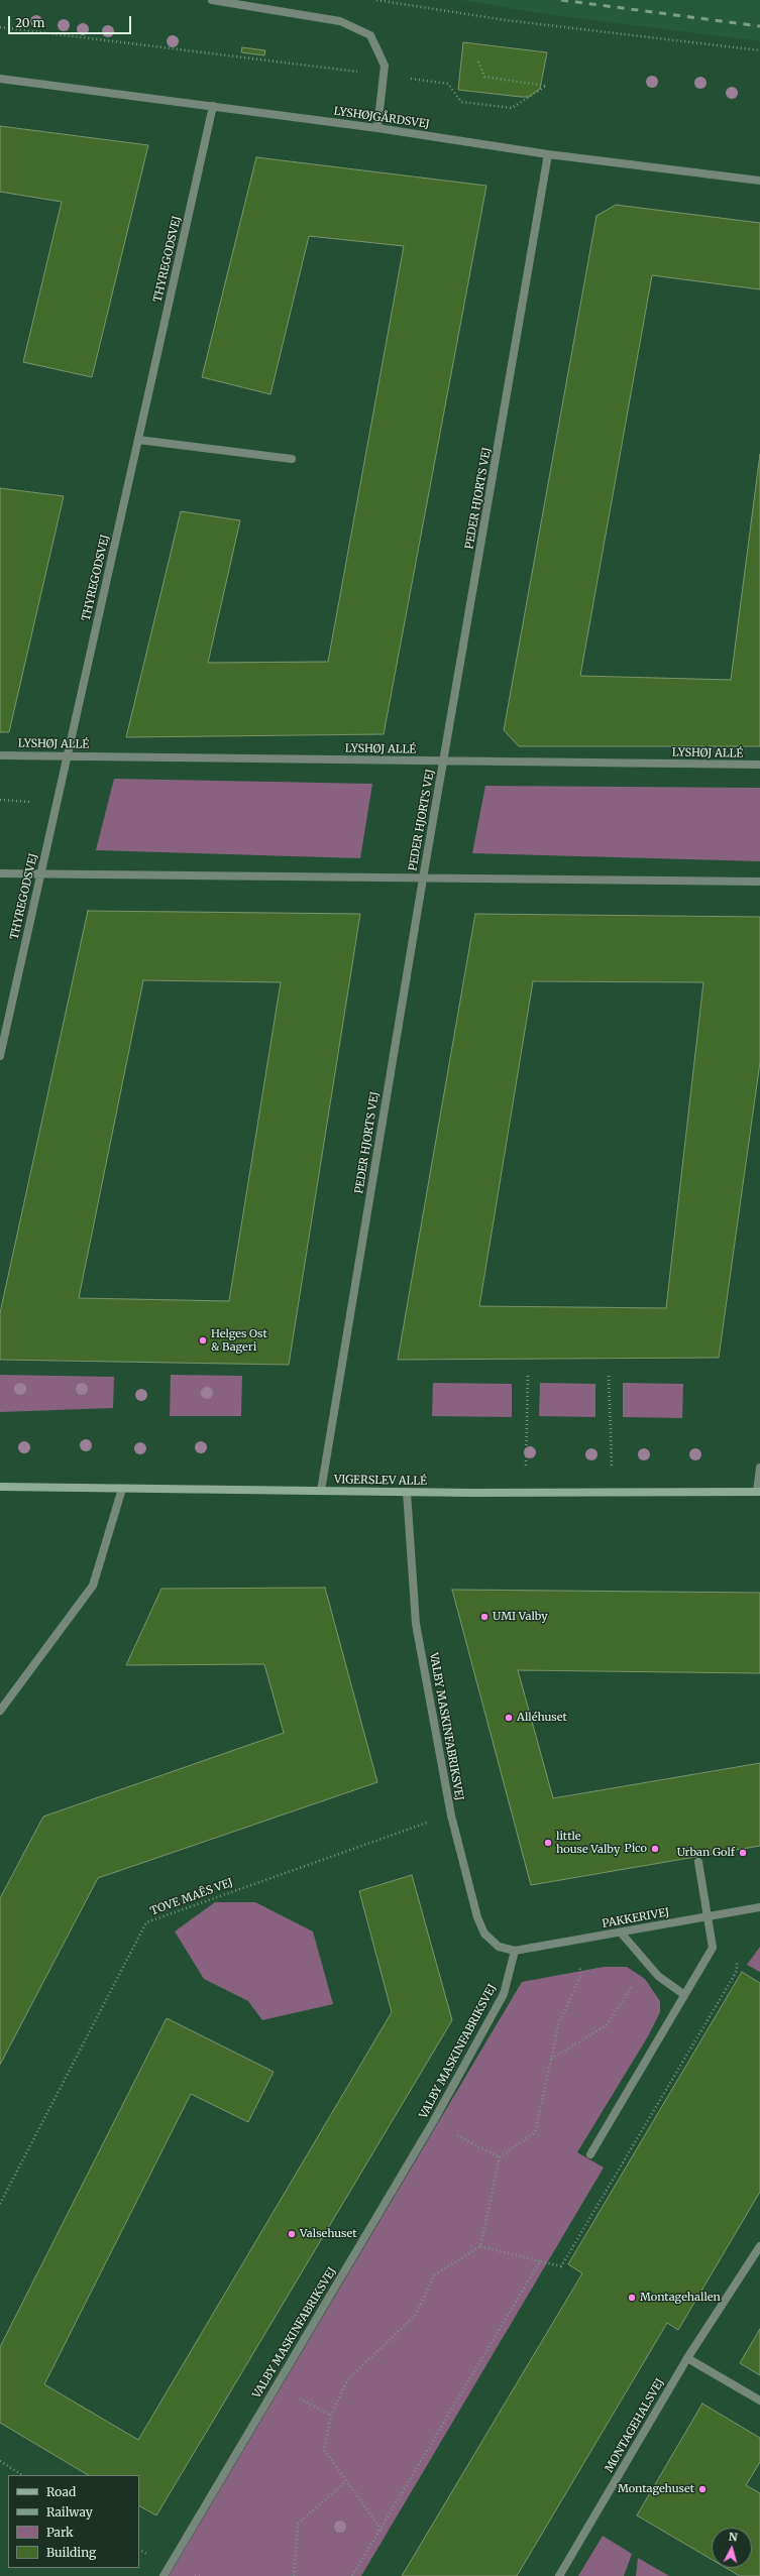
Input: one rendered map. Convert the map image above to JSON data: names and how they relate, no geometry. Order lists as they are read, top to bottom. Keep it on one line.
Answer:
{"streets":{"street":["LYSHØJGÅRDSVEJ","THYREGODSVEJ","PEDER HJORTS VEJ","LYSHØJ ALLÉ","VIGERSLEV ALLÉ","VALBY MASKINFABRIKSVEJ","PAKKERIVEJ","MONTAGEHALSVEJ"],"path":["TOVE MAËS VEJ"]},"crossings":[["LYSHØJGÅRDSVEJ","THYREGODSVEJ"],["LYSHØJGÅRDSVEJ","PEDER HJORTS VEJ"],["THYREGODSVEJ","LYSHØJ ALLÉ"],["PEDER HJORTS VEJ","LYSHØJ ALLÉ"],["PEDER HJORTS VEJ","VIGERSLEV ALLÉ"],["VIGERSLEV ALLÉ","VALBY MASKINFABRIKSVEJ"],["VALBY MASKINFABRIKSVEJ","TOVE MAËS VEJ"],["VALBY MASKINFABRIKSVEJ","PAKKERIVEJ"]],"places":["Helges Ost & Bageri","UMI Valby","Alléhuset","little house Valby","Pico","Urban Golf","Valsehuset","Montagehallen","Montagehuset"],"legend":["Road","Railway","Park","Building"],"scale_bar":"20 m","north":"top"}
